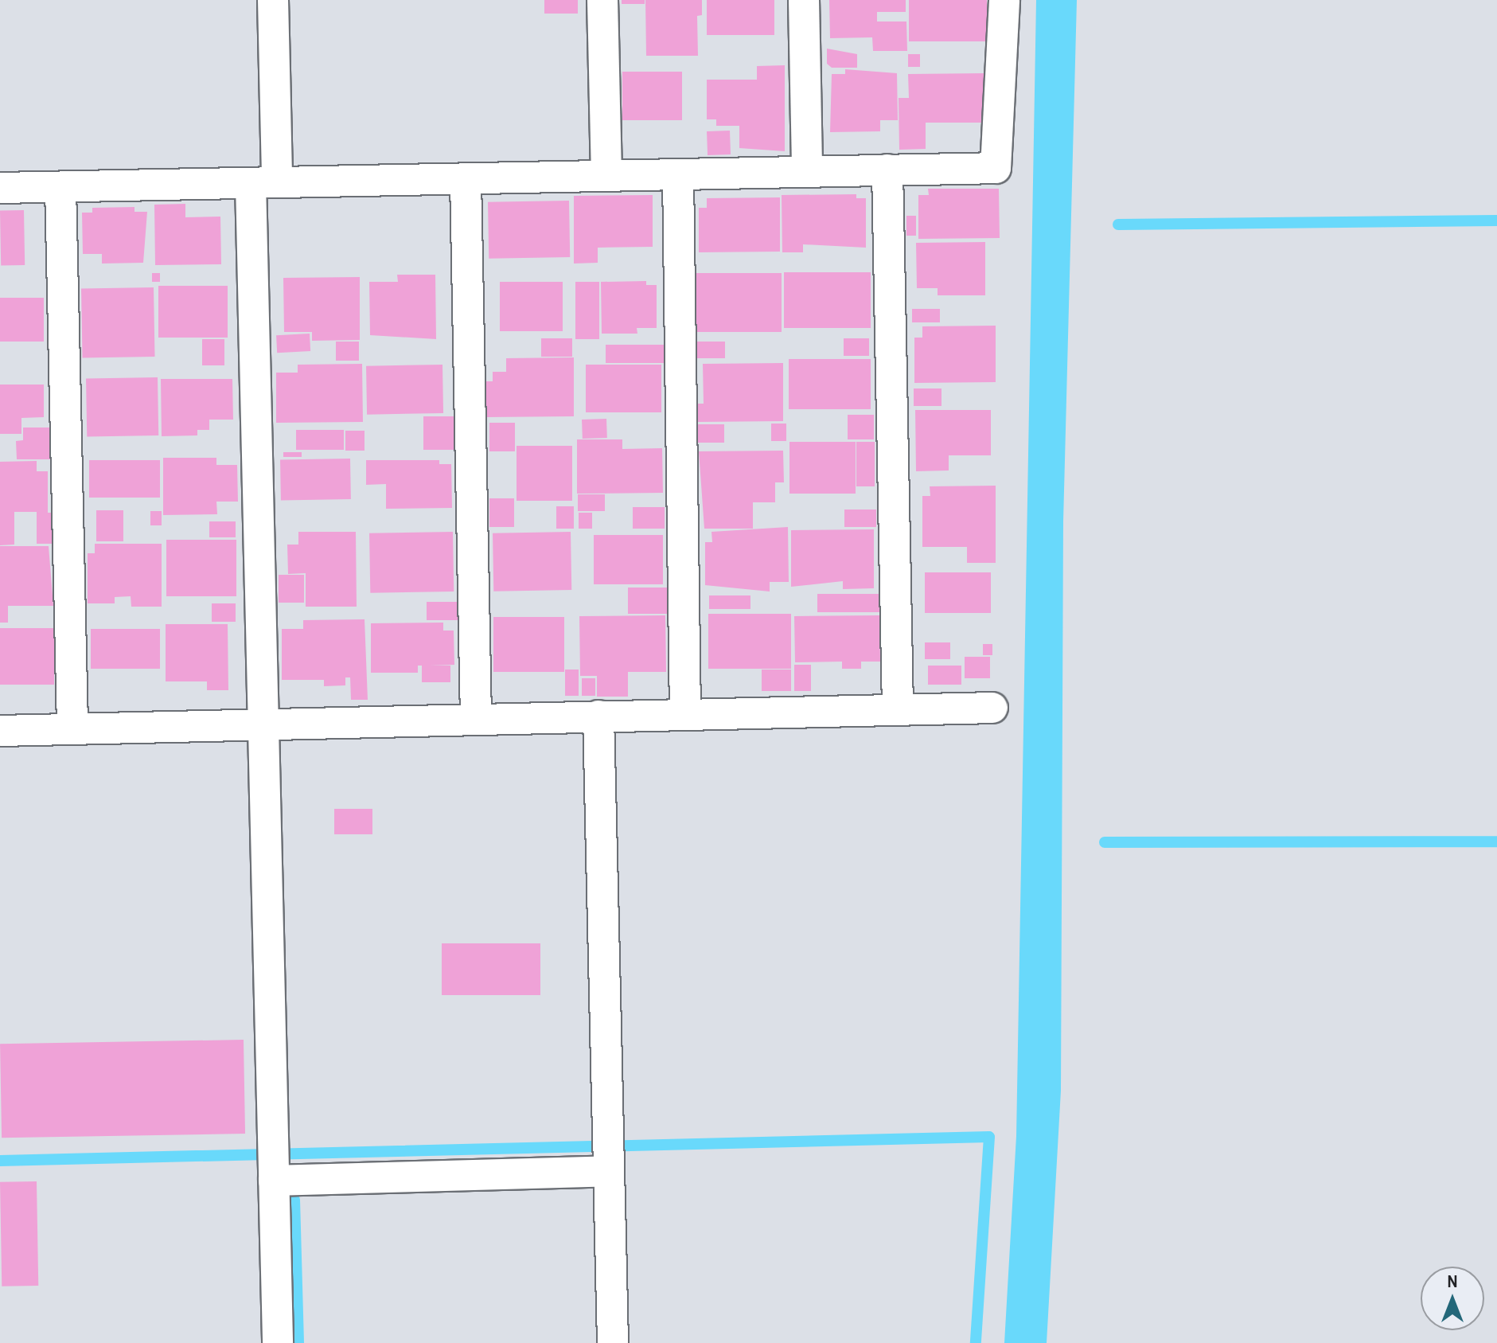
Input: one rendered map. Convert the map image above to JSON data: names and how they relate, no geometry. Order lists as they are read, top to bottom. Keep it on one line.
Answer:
{"north":"top"}
